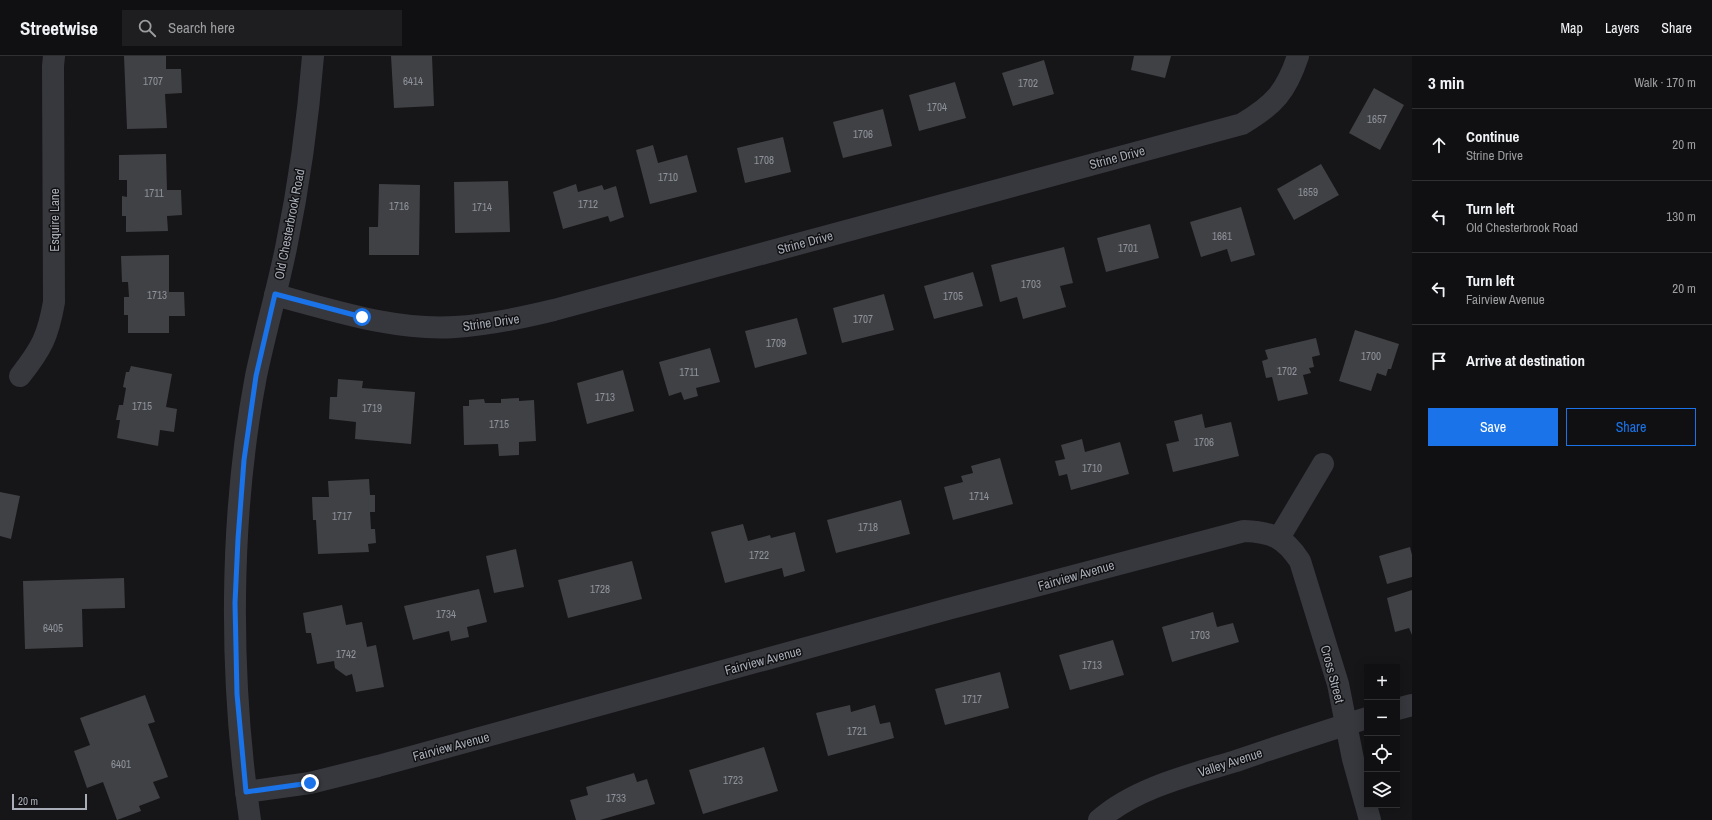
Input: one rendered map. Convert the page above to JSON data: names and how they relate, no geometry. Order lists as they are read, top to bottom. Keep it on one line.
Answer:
{"streets":{"street":["Strine Drive","Esquire Lane","Old Chesterbrook Road","Fairview Avenue","Cross Street","Valley Avenue"]},"crossings":[["Strine Drive","Old Chesterbrook Road"],["Old Chesterbrook Road","Fairview Avenue"],["Fairview Avenue","Cross Street"],["Cross Street","Valley Avenue"]],"house_numbers":["1707","6414","1702","1704","1657","1706","1708","1710","1659","1711","1712","1716","1714","1661","1701","1703","1713","1705","1707","1709","1700","1702","1711","1713","1715","1719","1715","1706","1710","1714","1717","1718","1722","1728","1734","6405","1703","1742","1713","1717","1721","6401","1723","1733"],"scale_bar":"20 m","page":{"header":"Streetwise","search":"Search here","nav":["Map","Layers","Share"],"heading":["3 min","Walk · 170 m"],"list":[["Continue","Strine Drive","20 m"],["Turn left","Old Chesterbrook Road","130 m"],["Turn left","Fairview Avenue","20 m"],"Arrive at destination"],"buttons":["Save","Share"],"map_buttons":["+","−"],"scale":"20 m"}}
